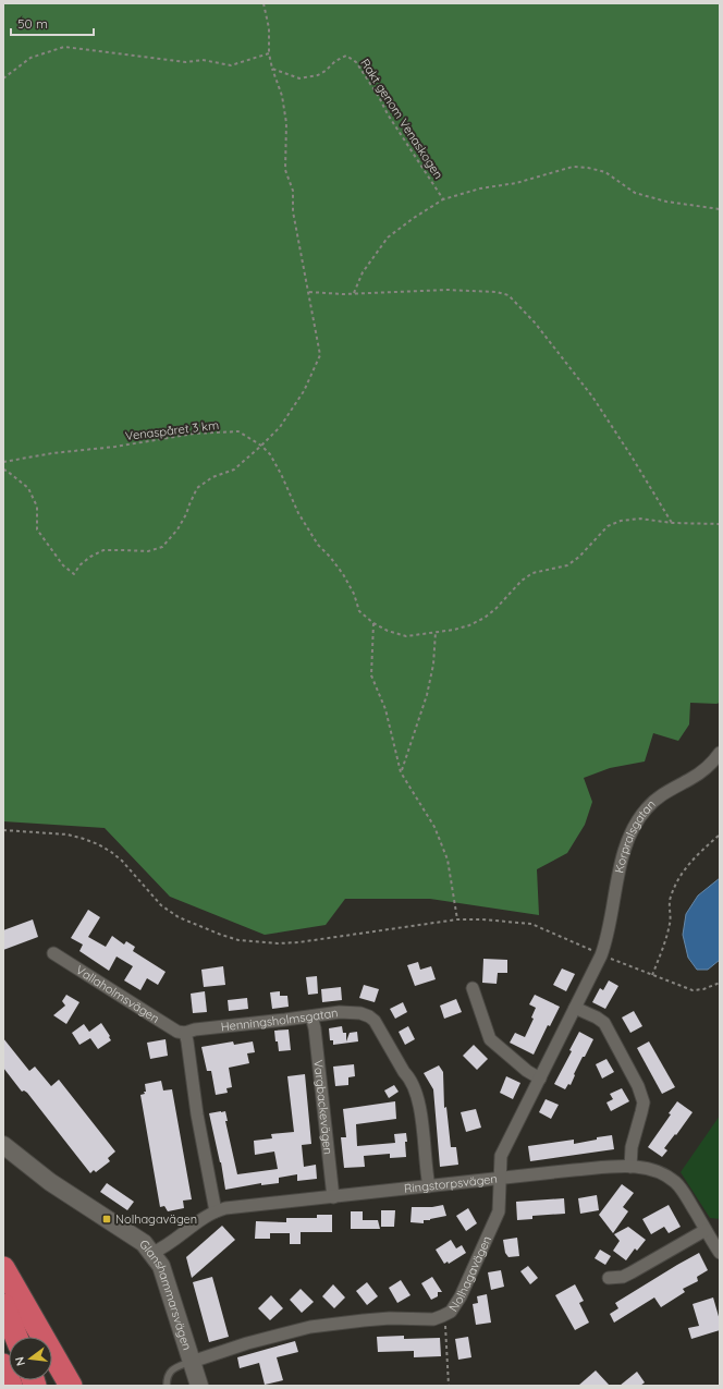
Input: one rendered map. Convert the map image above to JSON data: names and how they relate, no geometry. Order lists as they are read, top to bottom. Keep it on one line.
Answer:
{"streets":{"street":["Korpralsgatan","Vallaholmsvägen","Henningsholmsgatan","Vargbackevägen","Ringstorpsvägen","Nolhagavägen","Glanshammarsvägen"],"path":["Rakt genom Venaskogen","Venaspåret 3 km"]},"crossings":[["Korpralsgatan","Nolhagavägen"],["Vallaholmsvägen","Henningsholmsgatan"],["Henningsholmsgatan","Vargbackevägen"],["Henningsholmsgatan","Ringstorpsvägen"],["Vargbackevägen","Ringstorpsvägen"],["Ringstorpsvägen","Nolhagavägen"],["Ringstorpsvägen","Glanshammarsvägen"],["Nolhagavägen","Glanshammarsvägen"]],"places":{"transit":["Nolhagavägen"]},"scale_bar":"50 m","north":"left"}
